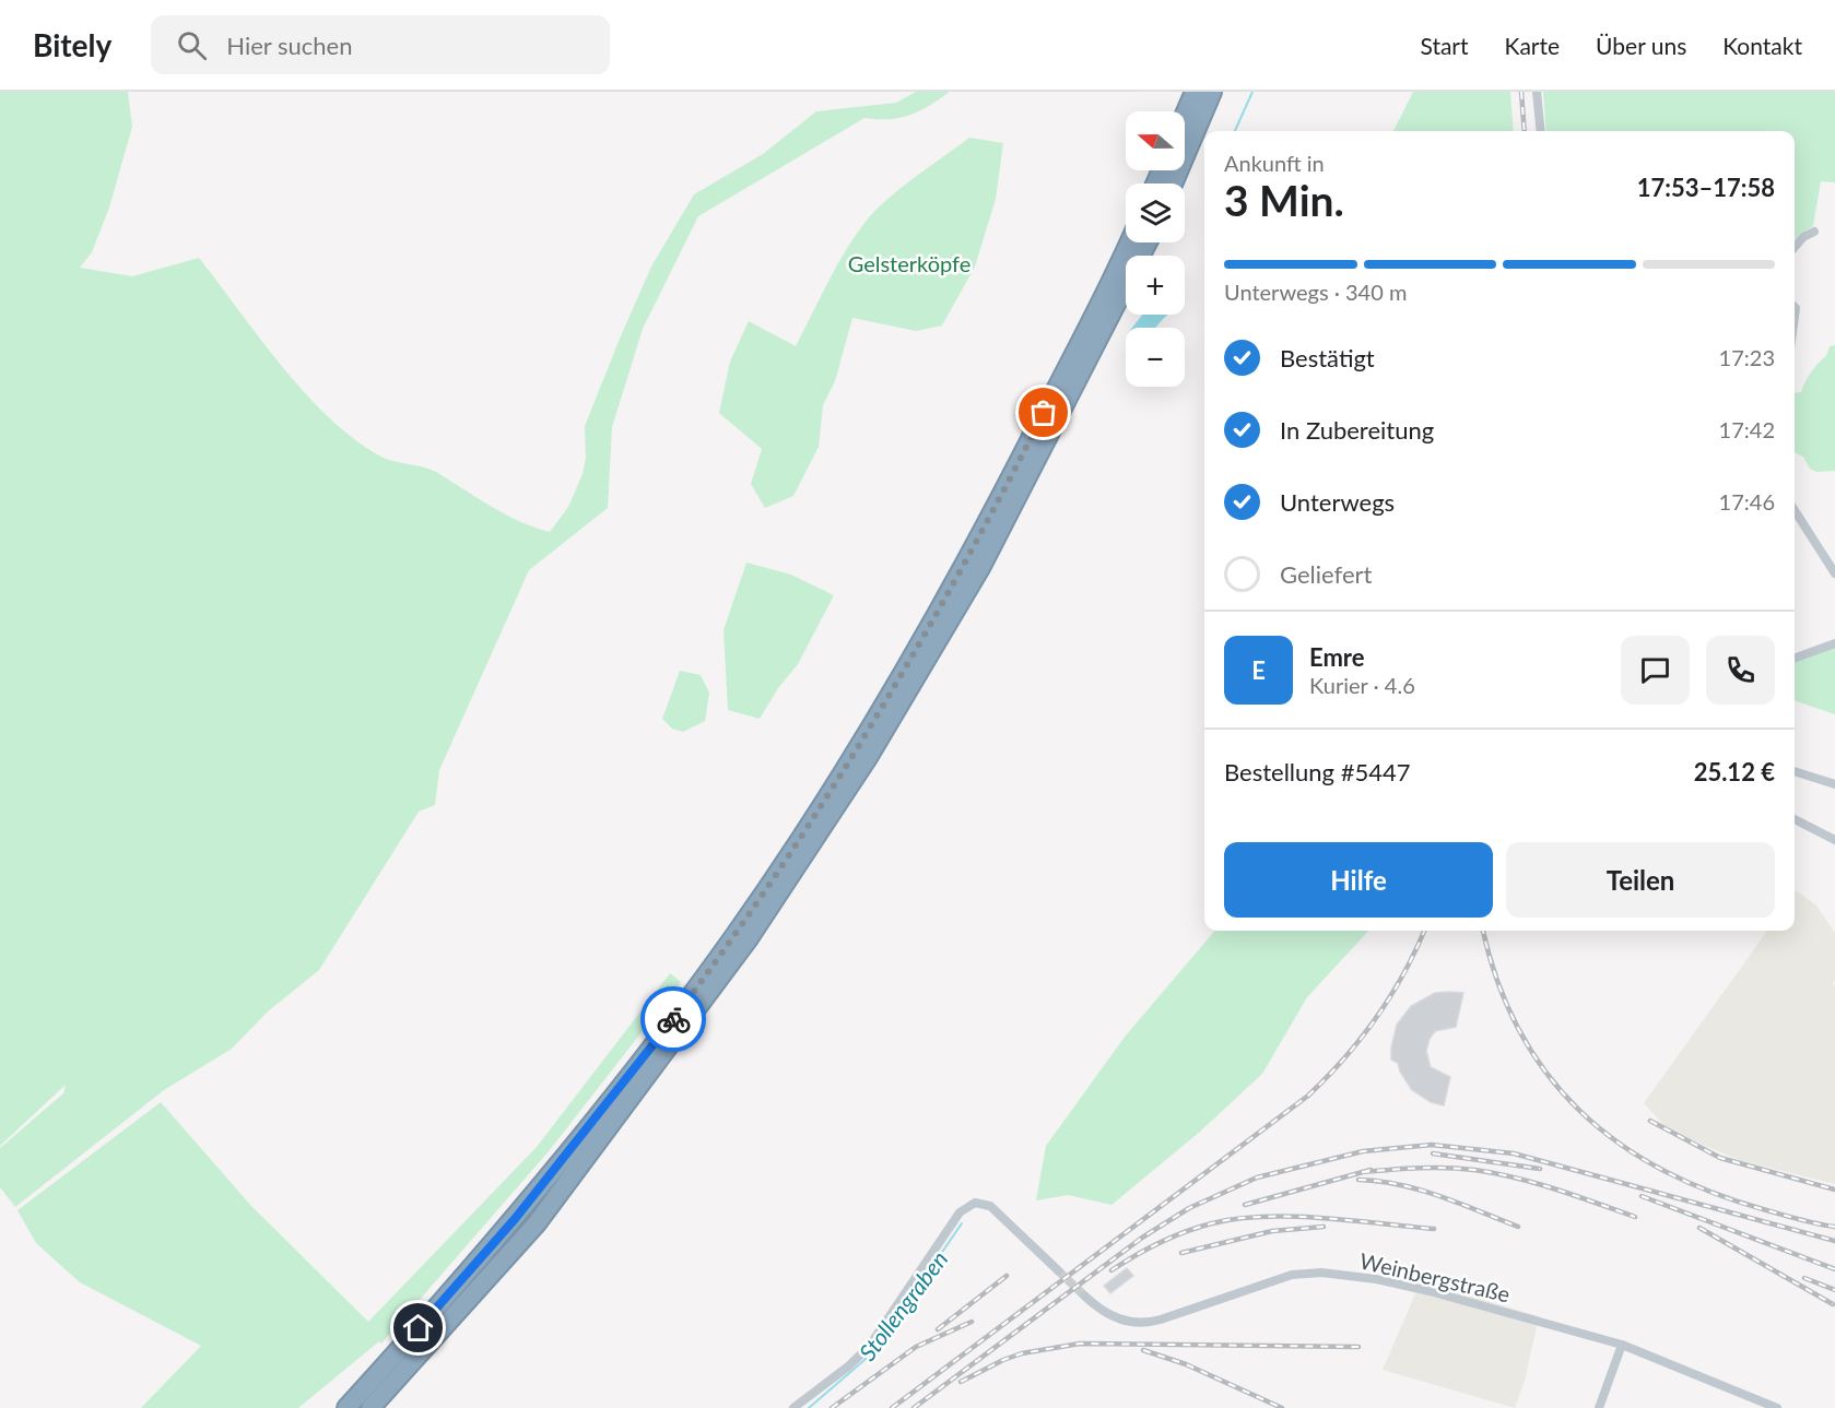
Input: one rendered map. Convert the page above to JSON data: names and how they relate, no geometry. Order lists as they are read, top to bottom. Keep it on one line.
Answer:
{"streets":{"street":["Weinbergstraße"]},"water":["Stollengraben"],"parks":["Gelsterköpfe"],"north":"left","page":{"header":"Bitely","search":"Hier suchen","nav":["Start","Karte","Über uns","Kontakt"],"map_buttons":["+","−"],"heading":["3 Min.","Ankunft in","17:53–17:58"],"panel":["Emre","Kurier · 4.6","Bestellung #5447","25.12 €"],"bar":"Unterwegs · 340 m","list":[["Bestätigt","17:23"],["In Zubereitung","17:42"],["Unterwegs","17:46"],"Geliefert"],"round":"E","buttons":["Hilfe","Teilen"]}}
